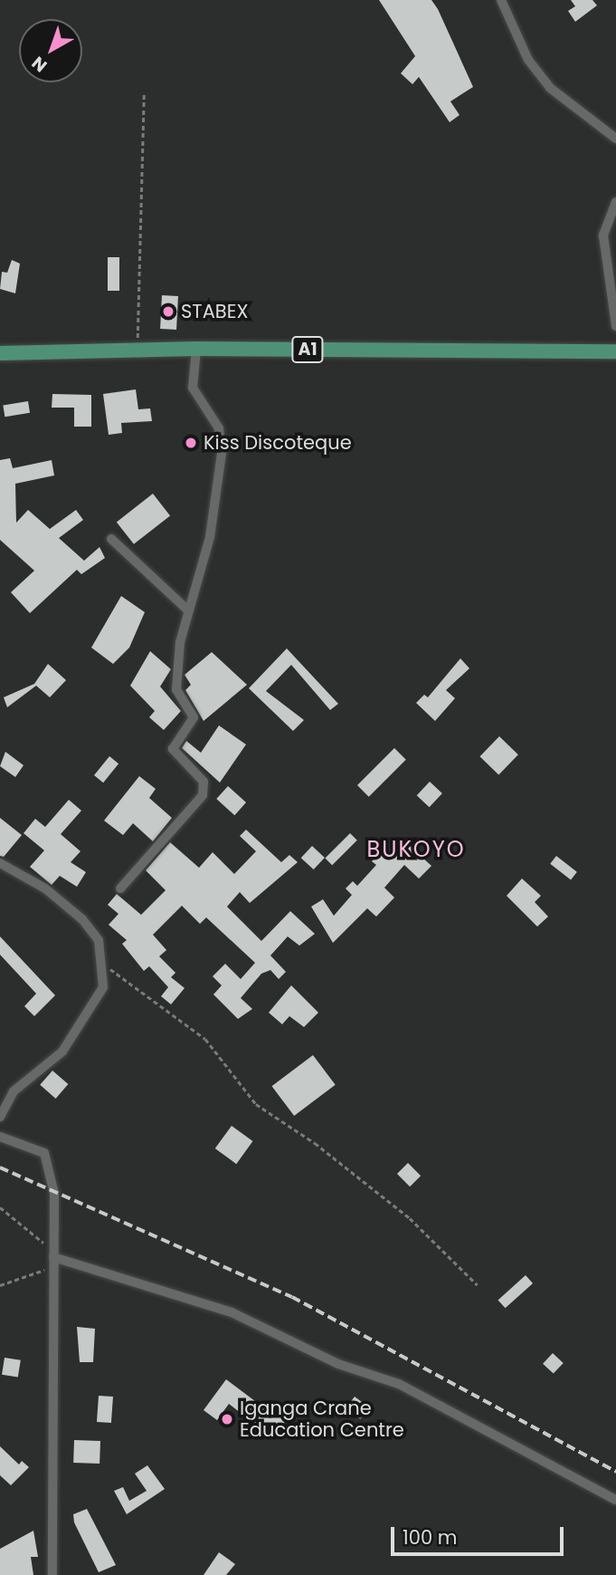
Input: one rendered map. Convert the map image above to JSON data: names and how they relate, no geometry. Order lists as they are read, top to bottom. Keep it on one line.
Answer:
{"streets":{"main road":["A1"]},"districts":["BUKOYO"],"places":["STABEX","Kiss Discoteque","Iganga Crane Education Centre"],"scale_bar":"100 m","north":"bottom left"}
